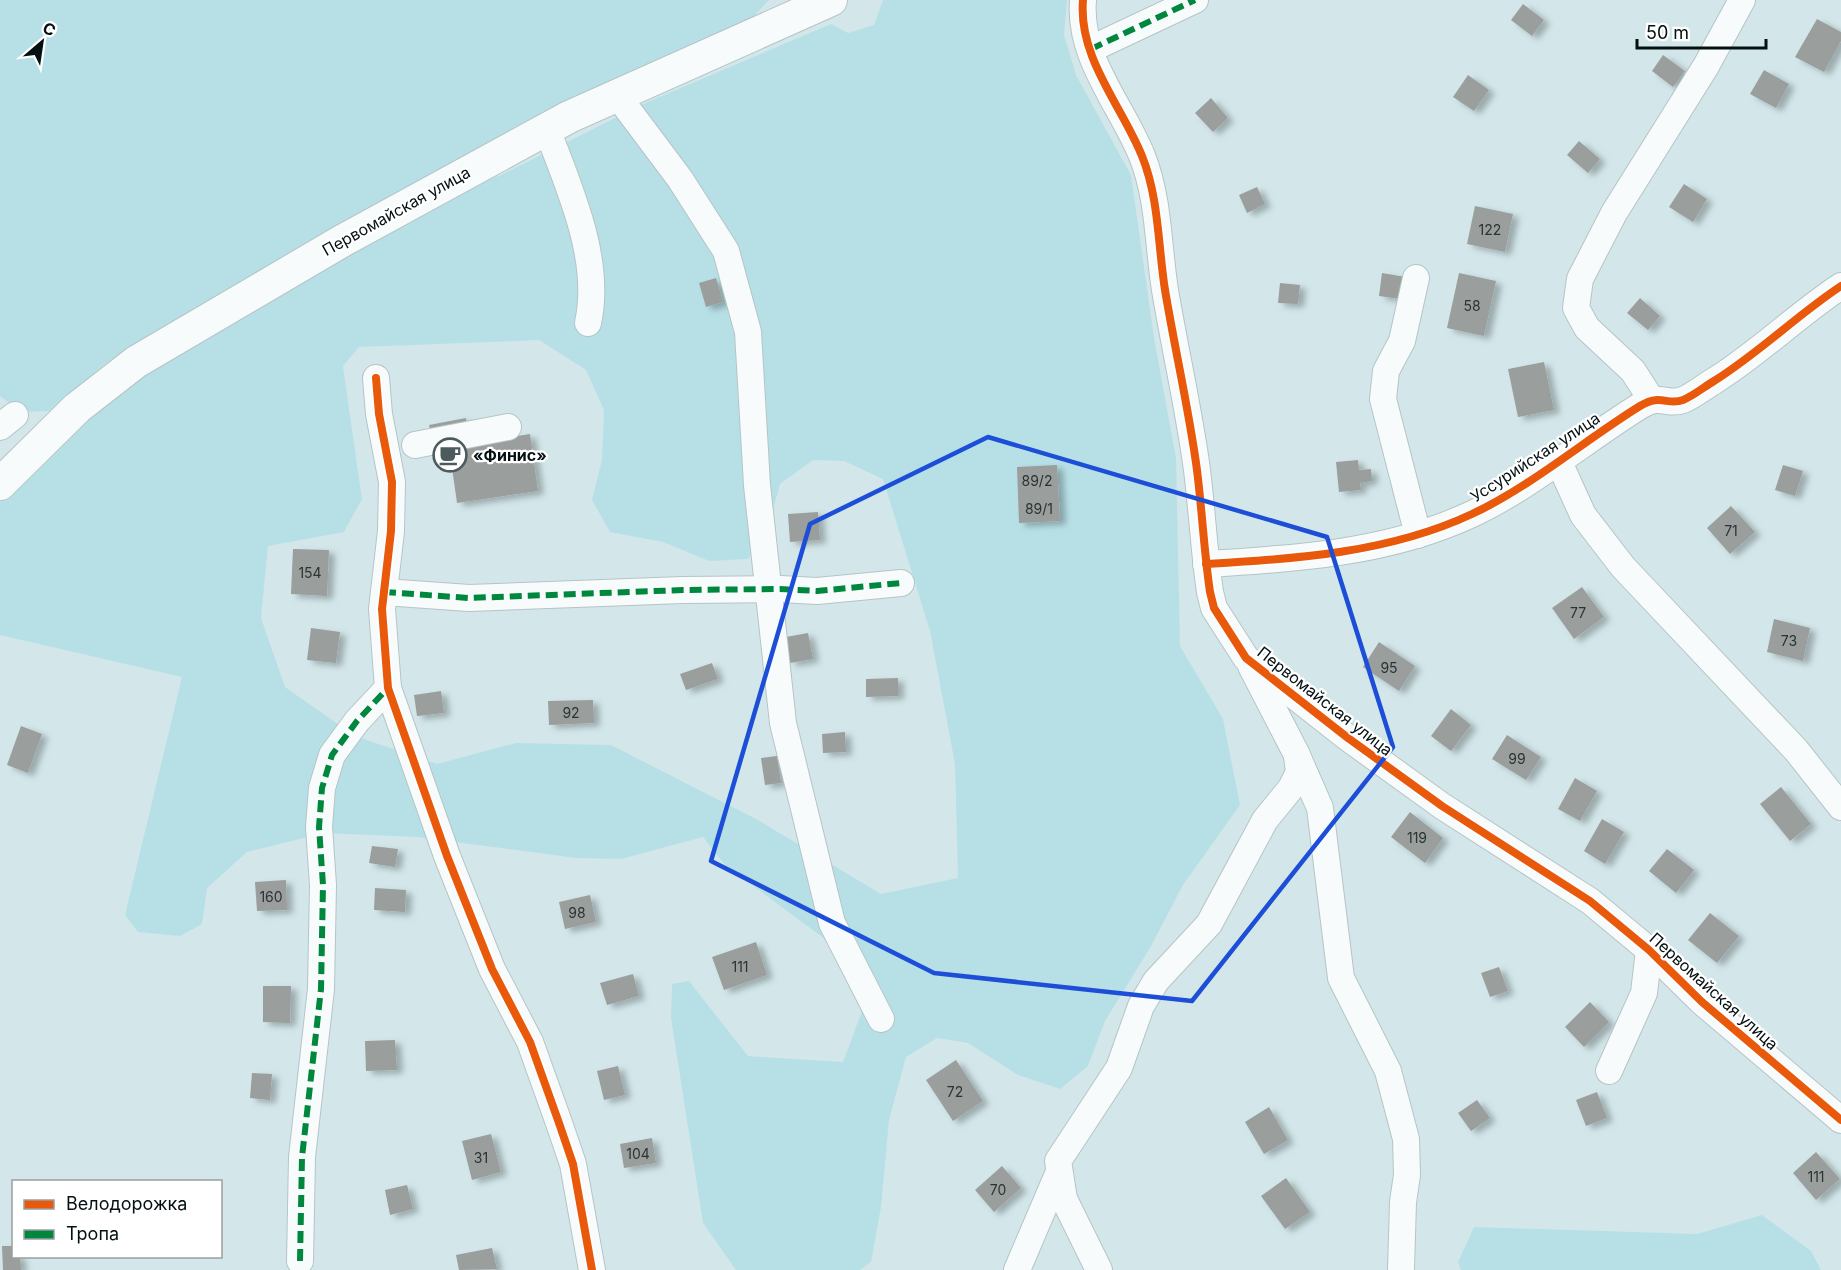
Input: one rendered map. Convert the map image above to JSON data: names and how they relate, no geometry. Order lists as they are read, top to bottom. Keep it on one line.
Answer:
{"streets":{"main road":["Первомайская улица"],"street":["Уссурийская улица"]},"crossings":[["Первомайская улица","Уссурийская улица"]],"places":{"cafe":["«Финис»"]},"house_numbers":["122","58","89/2","89/1","71","154","77","73","95","92","99","119","160","98","111","72","104","31","111","70"],"legend":["Велодорожка","Тропа"],"scale_bar":"50 m","north":"top right"}
